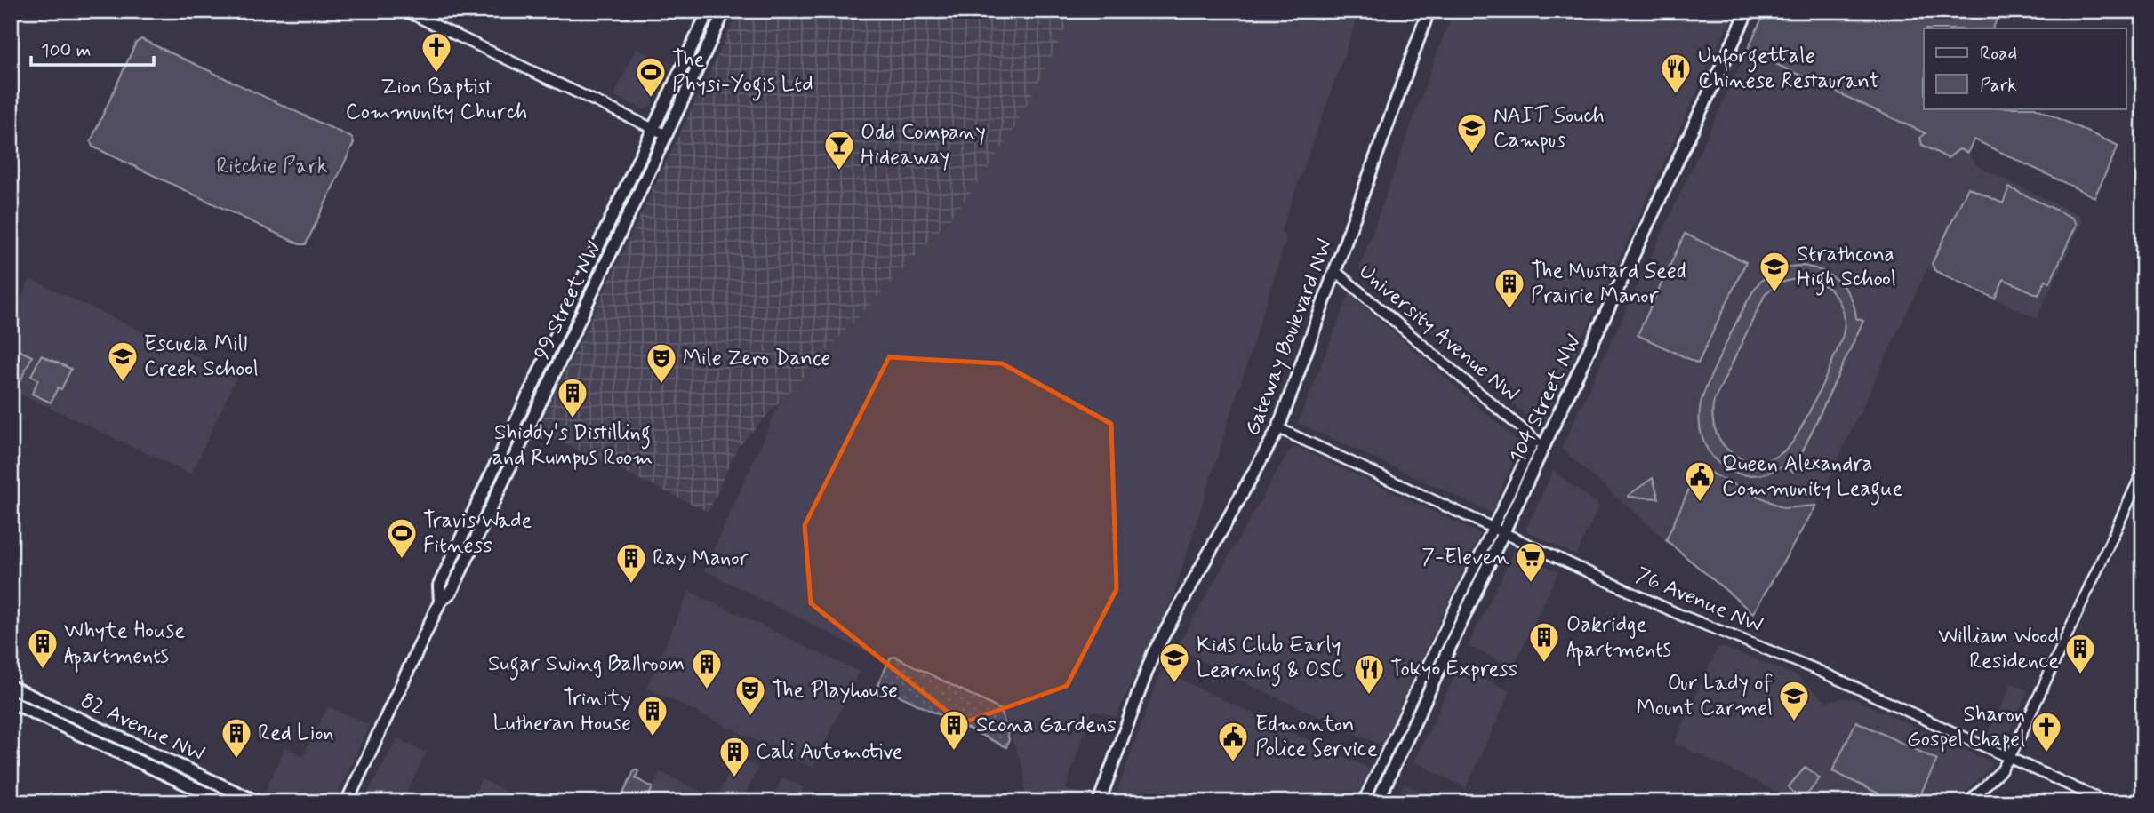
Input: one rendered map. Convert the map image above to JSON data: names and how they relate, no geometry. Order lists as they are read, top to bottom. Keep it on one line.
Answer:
{"streets":{"main road":["99 Street NW","Gateway Boulevard NW","104 Street NW","82 Avenue NW"],"street":["University Avenue NW","76 Avenue NW"]},"crossings":[["University Avenue NW","Gateway Boulevard NW"],["University Avenue NW","104 Street NW"],["Gateway Boulevard NW","76 Avenue NW"],["104 Street NW","76 Avenue NW"]],"parks":["Ritchie Park"],"places":{"church":["Zion Baptist Community Church","Sharon Gospel Chapel"],"restaurant":["Unforgettale Chinese Restaurant","Tokyo Express"],"sports":["The Physi-Yogis Ltd","Travis Wade Fitness"],"school or university":["NAIT Souch Campus","Strathcona High School","Escuela Mill Creek School","Kids Club Early Learning & OSC","Our Lady of Mount Carmel"],"bar":["Odd Company Hideaway"],"building":["The Mustard Seed Prairie Manor","Shiddy's Distilling and Rumpus Room","Ray Manor","Oakridge Apartments","Whyte House Apartments","William Wood Residence","Sugar Swing Ballroom","Trinity Lutheran House","Scona Gardens","Red Lion","Cali Automotive"],"theatre":["Mile Zero Dance","The Playhouse"],"public building":["Queen Alexandra Community League","Edmonton Police Service"],"supermarket":["7-Eleven"]},"legend":["Road","Park"],"scale_bar":"100 m"}
